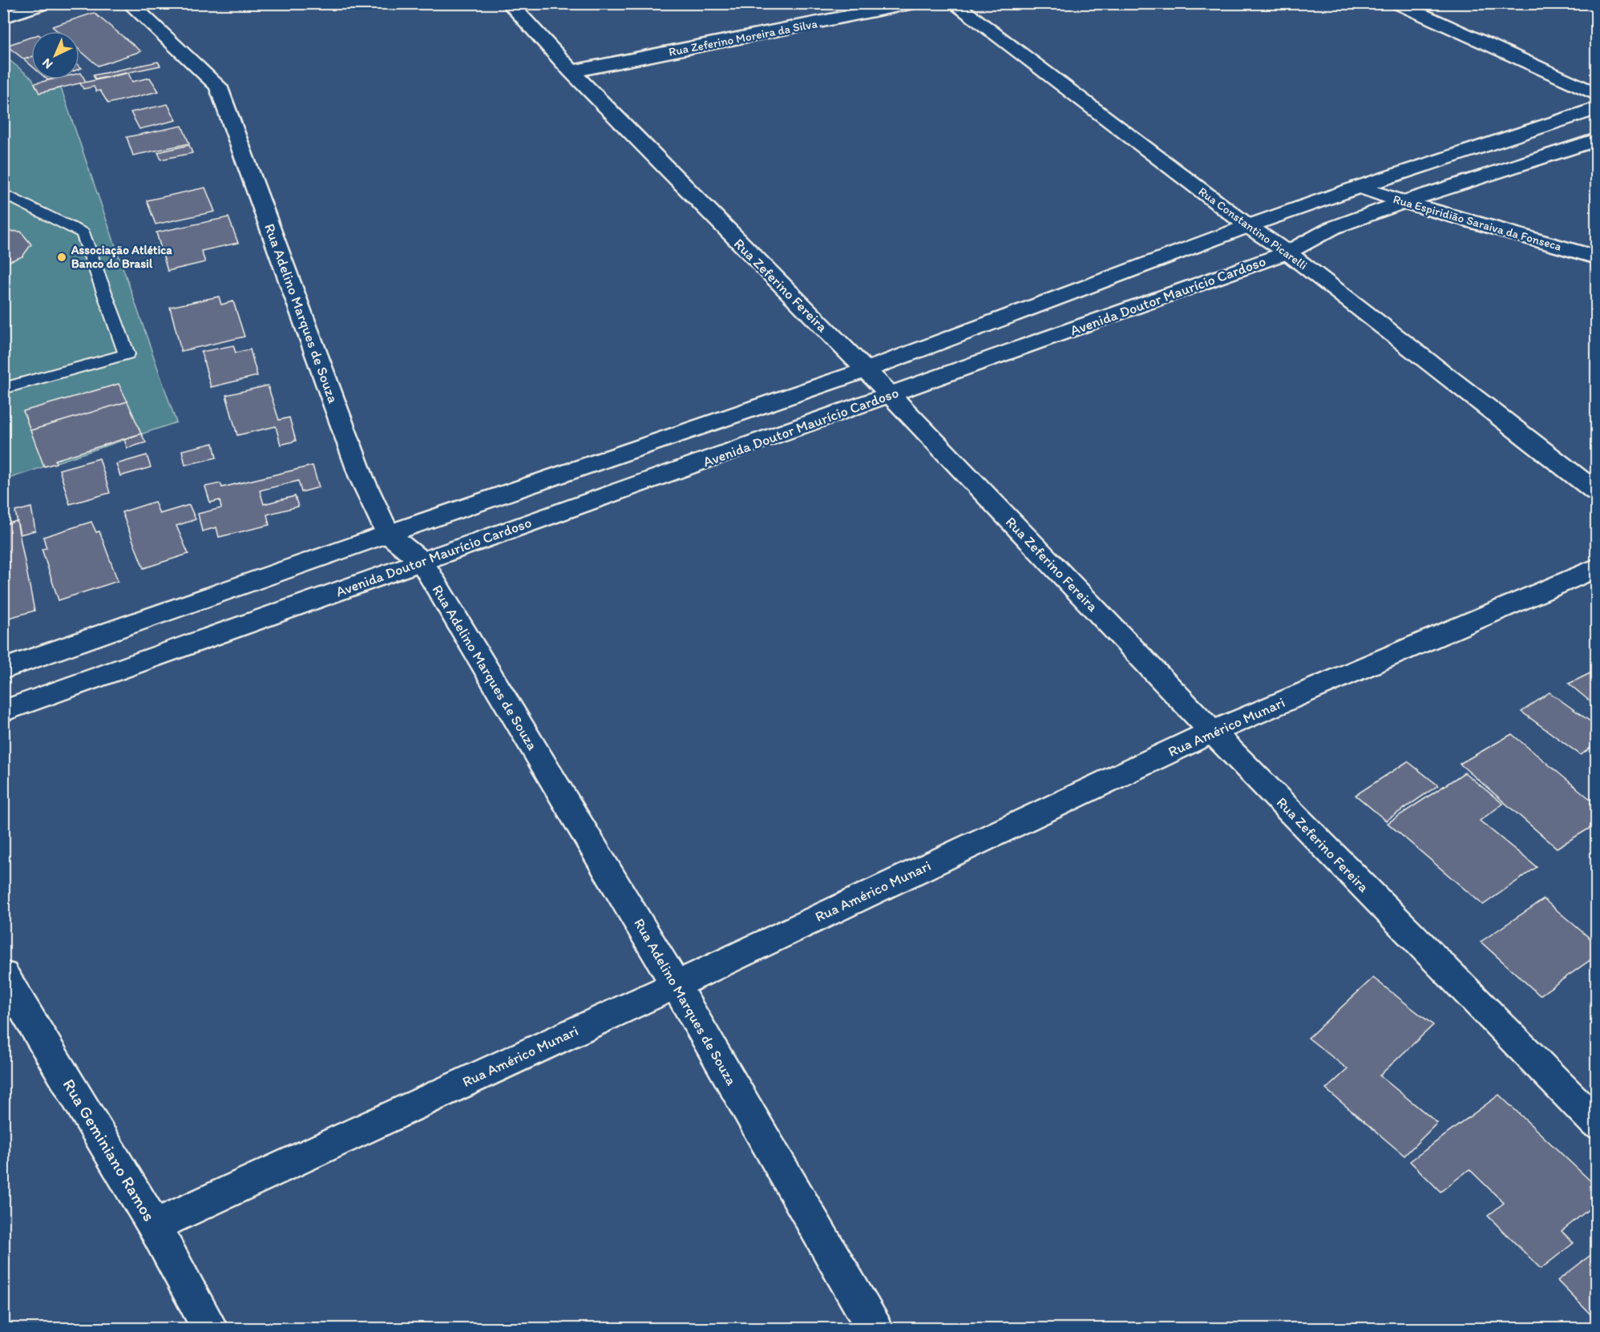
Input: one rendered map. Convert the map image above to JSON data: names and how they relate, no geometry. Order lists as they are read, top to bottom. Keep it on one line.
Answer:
{"streets":{"street":["Rua Zeferino Moreira da Silva","Rua Espiridião Saraiva da Fonseca","Rua Constantino Picarelli","Rua Zeferino Fereira","Avenida Doutor Maurício Cardoso","Rua Adelino Marques de Souza","Rua Américo Munari","Rua Geminiano Ramos"]},"crossings":[["Rua Zeferino Moreira da Silva","Rua Zeferino Fereira"],["Rua Espiridião Saraiva da Fonseca","Avenida Doutor Maurício Cardoso"],["Rua Constantino Picarelli","Avenida Doutor Maurício Cardoso"],["Rua Zeferino Fereira","Avenida Doutor Maurício Cardoso"],["Rua Zeferino Fereira","Rua Américo Munari"],["Avenida Doutor Maurício Cardoso","Rua Adelino Marques de Souza"],["Rua Adelino Marques de Souza","Rua Américo Munari"],["Rua Américo Munari","Rua Geminiano Ramos"]],"places":["Associação Atlética Banco do Brasil"],"north":"bottom left"}
